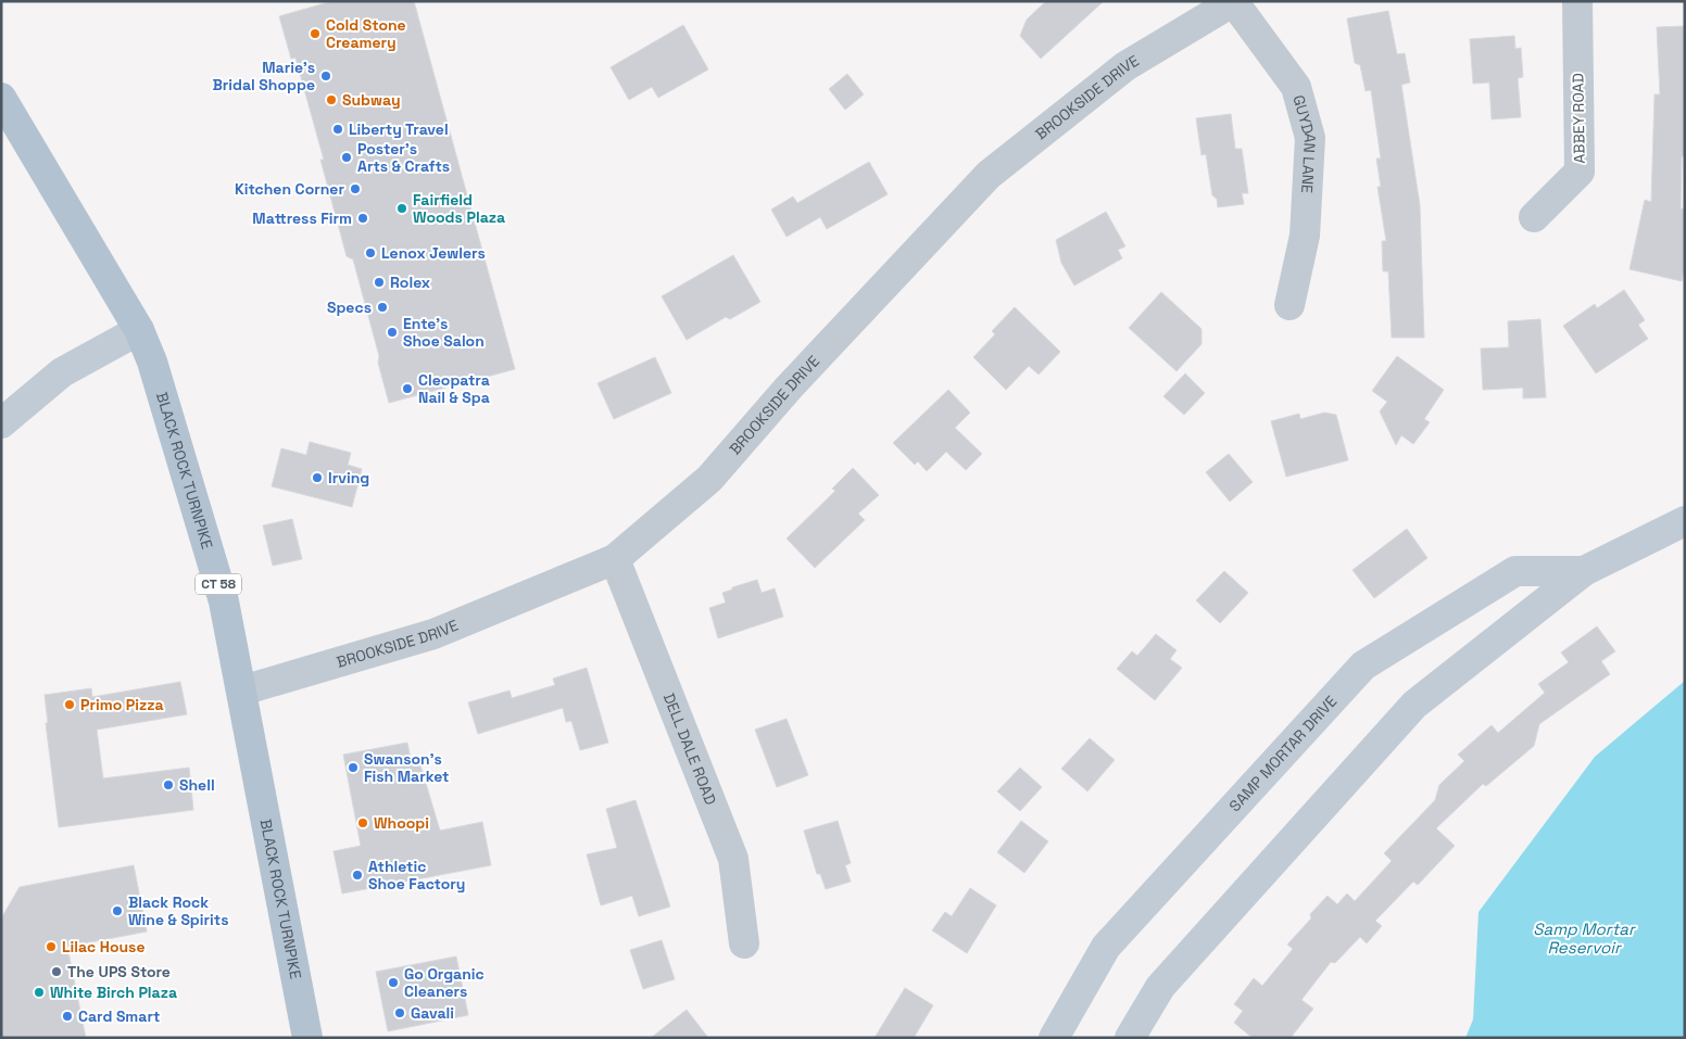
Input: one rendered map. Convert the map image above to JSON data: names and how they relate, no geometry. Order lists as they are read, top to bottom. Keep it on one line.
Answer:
{"streets":{"main road":["BLACK ROCK TURNPIKE","CT 58","SAMP MORTAR DRIVE"],"street":["BROOKSIDE DRIVE","ABBEY ROAD","GUYDAN LANE","DELL DALE ROAD"]},"crossings":[["BROOKSIDE DRIVE","GUYDAN LANE"],["BROOKSIDE DRIVE","BLACK ROCK TURNPIKE"],["BROOKSIDE DRIVE","DELL DALE ROAD"]],"water":["Samp Mortar Reservoir"],"places":["Cold Stone Creamery","Marie's Bridal Shoppe","Subway","Liberty Travel","Poster's Arts & Crafts","Kitchen Corner","Fairfield Woods Plaza","Mattress Firm","Lenox Jewlers","Rolex","Specs","Ente's Shoe Salon","Cleopatra Nail & Spa","Irving","Primo Pizza","Swanson's Fish Market","Shell","Whoopi","Athletic Shoe Factory","Black Rock Wine & Spirits","Lilac House","The UPS Store","Go Organic Cleaners","White Birch Plaza","Gavali","Card Smart"]}
